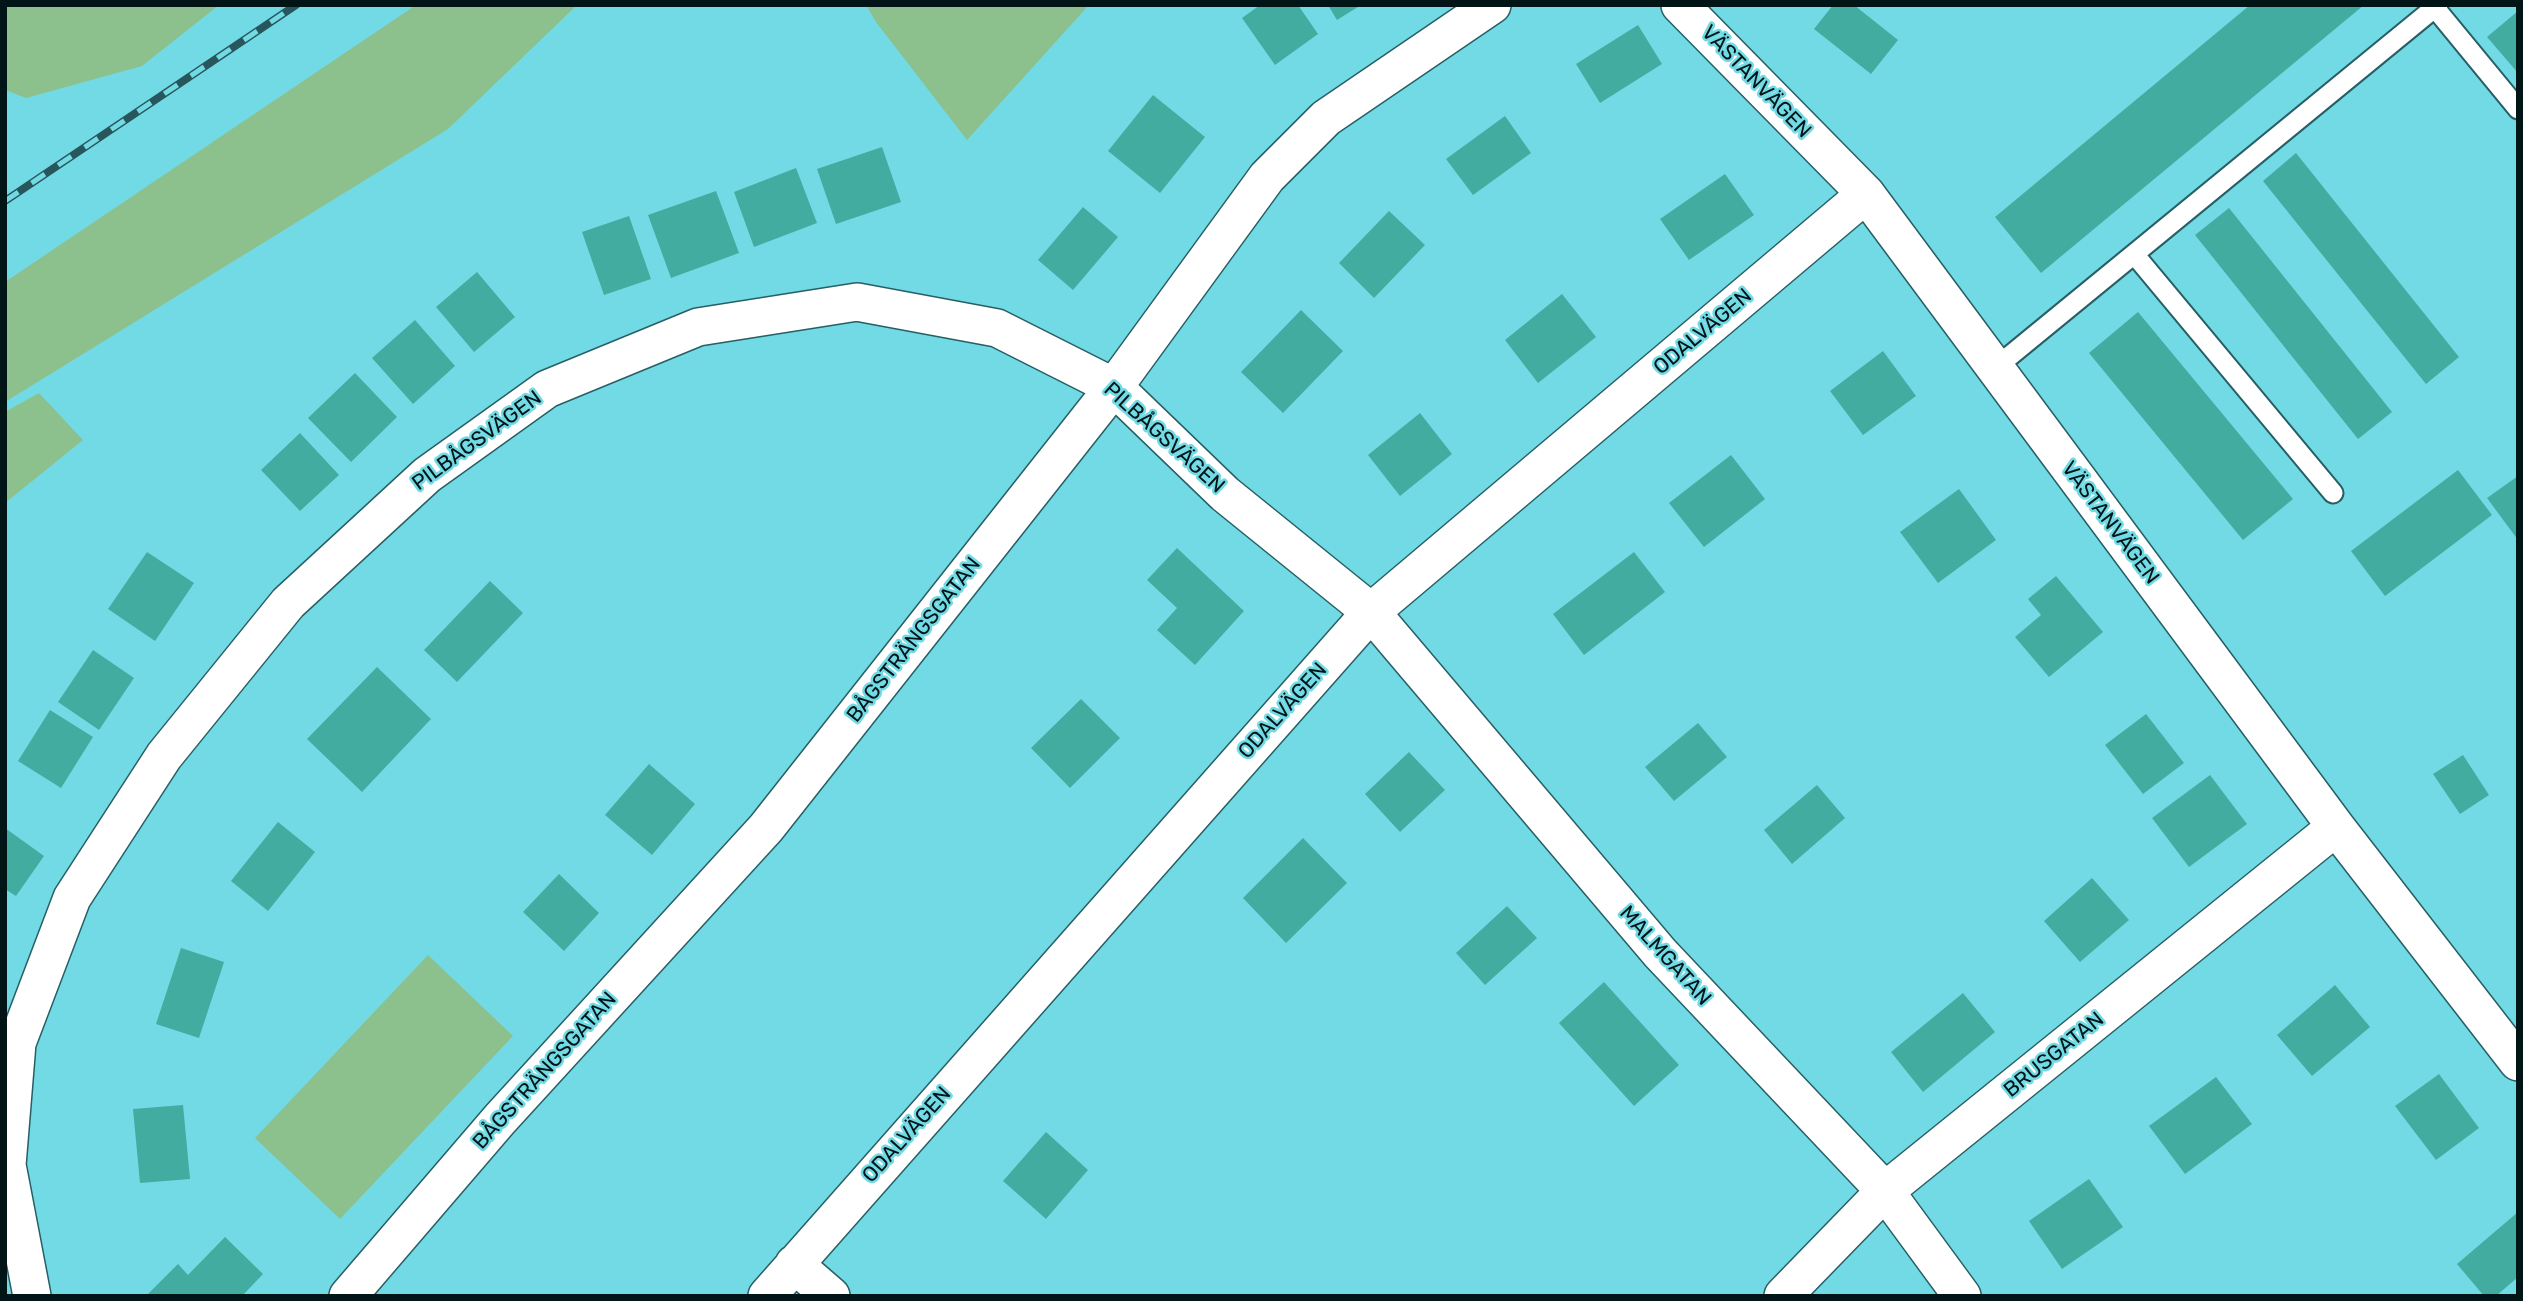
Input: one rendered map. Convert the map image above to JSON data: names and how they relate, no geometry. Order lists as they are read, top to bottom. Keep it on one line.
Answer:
{"streets":{"street":["VÄSTANVÄGEN","ODALVÄGEN","PILBÅGSVÄGEN","BÅGSTRÄNGSGATAN","MALMGATAN","BRUSGATAN"]},"crossings":[["VÄSTANVÄGEN","ODALVÄGEN"],["VÄSTANVÄGEN","BRUSGATAN"],["ODALVÄGEN","PILBÅGSVÄGEN"],["ODALVÄGEN","MALMGATAN"],["PILBÅGSVÄGEN","BÅGSTRÄNGSGATAN"],["PILBÅGSVÄGEN","MALMGATAN"],["MALMGATAN","BRUSGATAN"]]}
